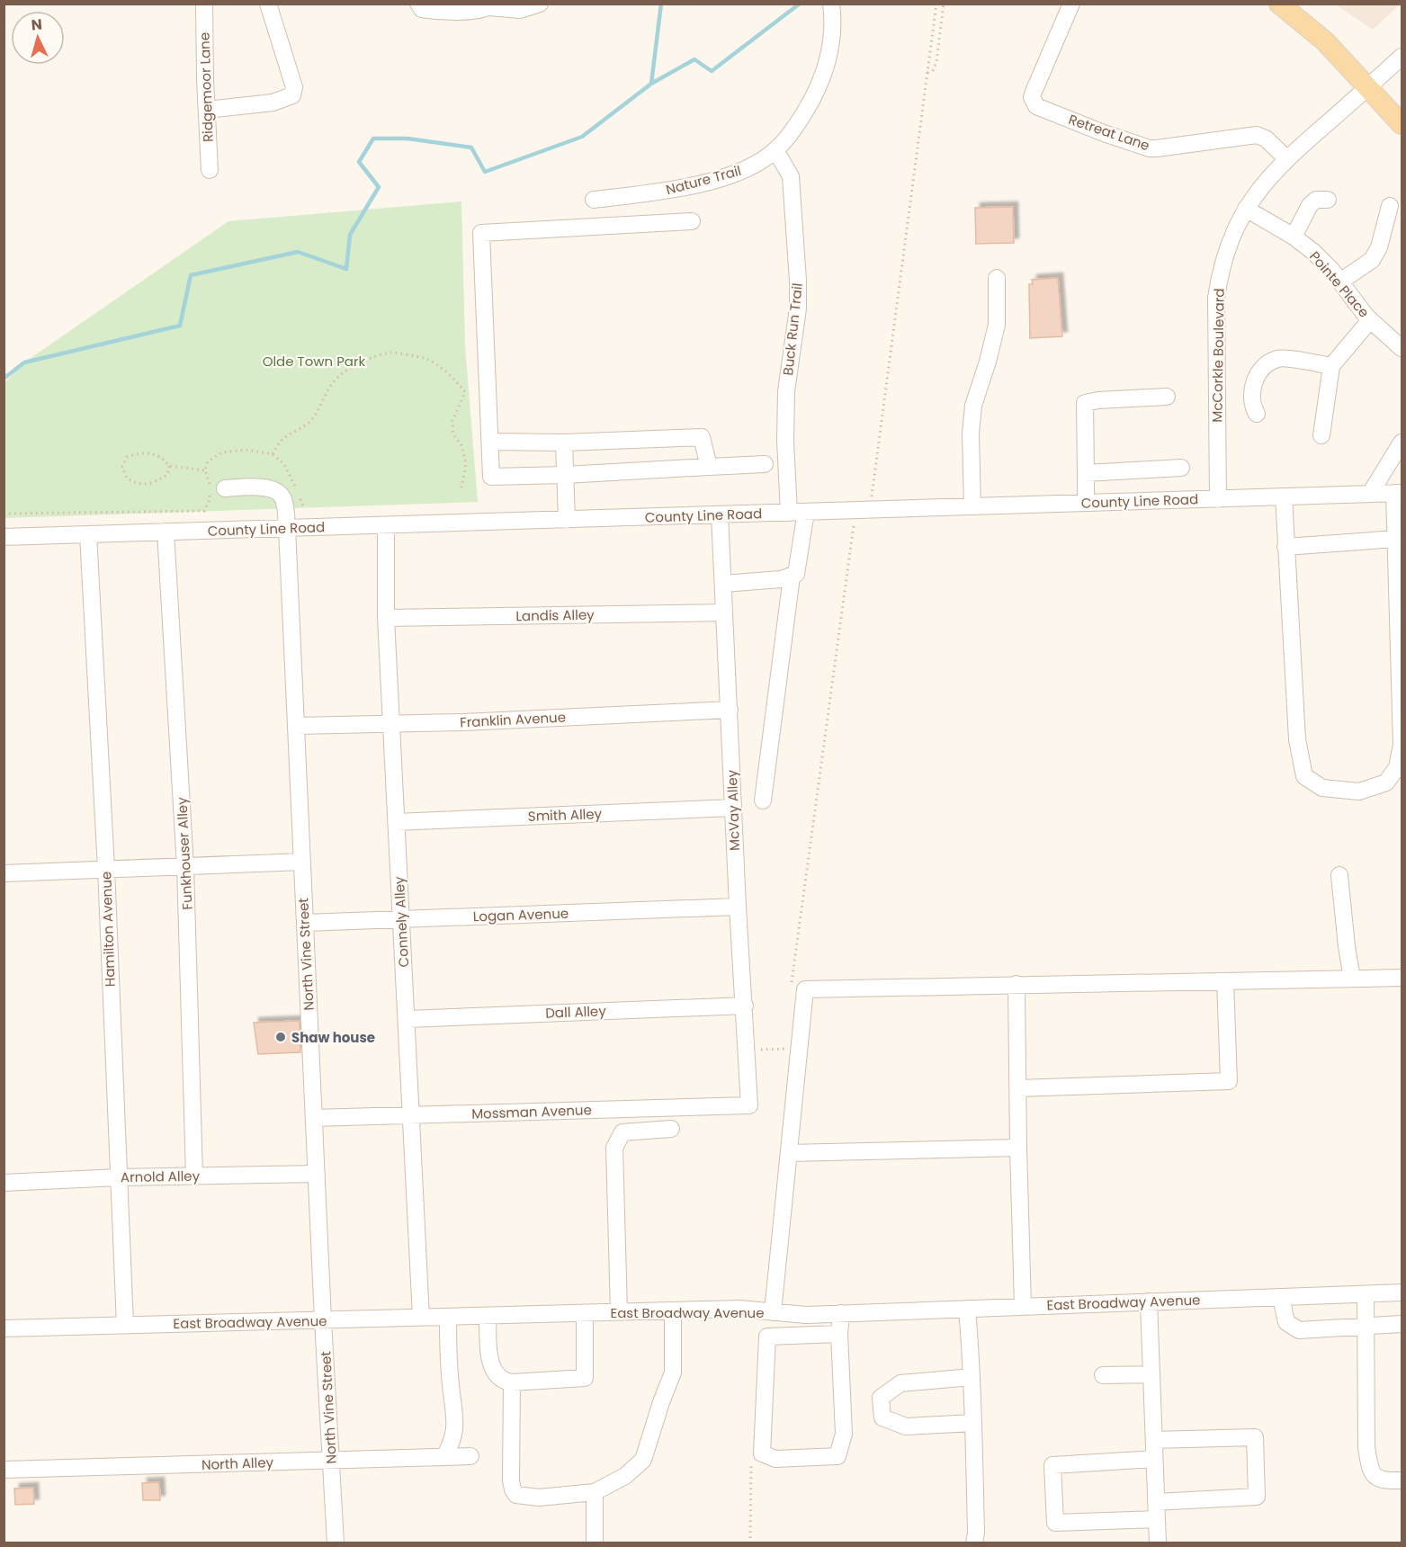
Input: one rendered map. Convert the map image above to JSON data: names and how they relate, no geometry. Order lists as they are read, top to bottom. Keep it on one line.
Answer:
{"streets":{"street":["Ridgemoor Lane","Retreat Lane","Nature Trail","Pointe Place","Buck Run Trail","McCorkle Boulevard","County Line Road","Landis Alley","Franklin Avenue","McVay Alley","Smith Alley","Funkhouser Alley","Logan Avenue","Connely Alley","Hamilton Avenue","North Vine Street","Dall Alley","Mossman Avenue","Arnold Alley","East Broadway Avenue","North Alley"]},"crossings":[["Retreat Lane","McCorkle Boulevard"],["Nature Trail","Buck Run Trail"],["Pointe Place","McCorkle Boulevard"],["Buck Run Trail","County Line Road"],["McCorkle Boulevard","County Line Road"],["County Line Road","McVay Alley"],["County Line Road","Funkhouser Alley"],["County Line Road","Connely Alley"],["County Line Road","Hamilton Avenue"],["County Line Road","North Vine Street"],["Landis Alley","McVay Alley"],["Landis Alley","Connely Alley"],["Franklin Avenue","McVay Alley"],["Franklin Avenue","Connely Alley"],["Franklin Avenue","North Vine Street"],["McVay Alley","Smith Alley"],["McVay Alley","Logan Avenue"],["McVay Alley","Dall Alley"],["McVay Alley","Mossman Avenue"],["Smith Alley","Connely Alley"],["Funkhouser Alley","Arnold Alley"],["Logan Avenue","Connely Alley"],["Logan Avenue","North Vine Street"],["Connely Alley","Dall Alley"],["Connely Alley","Mossman Avenue"],["Connely Alley","East Broadway Avenue"],["Hamilton Avenue","Arnold Alley"],["Hamilton Avenue","East Broadway Avenue"],["North Vine Street","Mossman Avenue"],["North Vine Street","Arnold Alley"],["North Vine Street","East Broadway Avenue"],["North Vine Street","North Alley"]],"parks":["Olde Town Park"],"places":["Shaw house"],"north":"top"}
